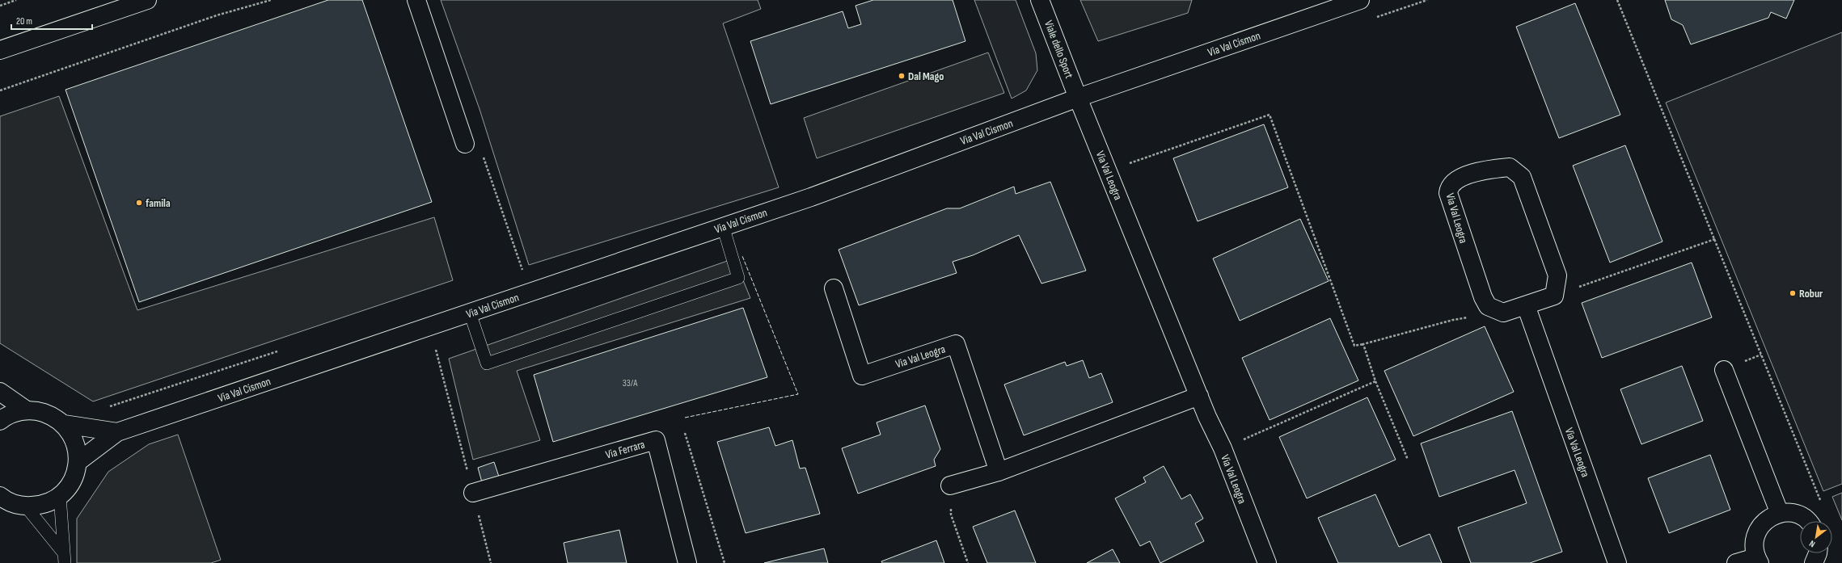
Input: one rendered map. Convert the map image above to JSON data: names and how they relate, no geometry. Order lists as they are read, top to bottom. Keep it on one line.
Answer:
{"streets":{"street":["Via Val Cismon","Viale dello Sport","Via Val Leogra","Via Ferrara"]},"crossings":[["Via Val Cismon","Viale dello Sport"],["Via Val Cismon","Via Val Leogra"],["Viale dello Sport","Via Val Leogra"]],"places":["Dal Mago","famila","Robur"],"house_numbers":["33/A"],"scale_bar":"20 m","north":"bottom left"}
